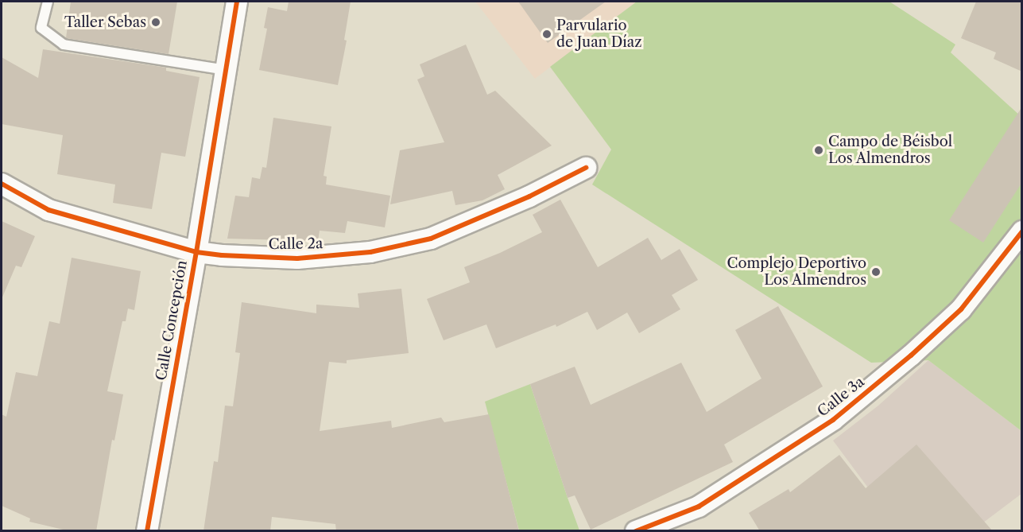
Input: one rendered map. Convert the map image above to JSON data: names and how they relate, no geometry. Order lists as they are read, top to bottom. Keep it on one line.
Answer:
{"streets":{"street":["Calle 2a","Calle Concepción","Calle 3a"]},"crossings":[["Calle 2a","Calle Concepción"]],"places":["Taller Sebas","Parvulario de Juan Díaz","Campo de Béisbol Los Almendros","Complejo Deportivo Los Almendros"]}
